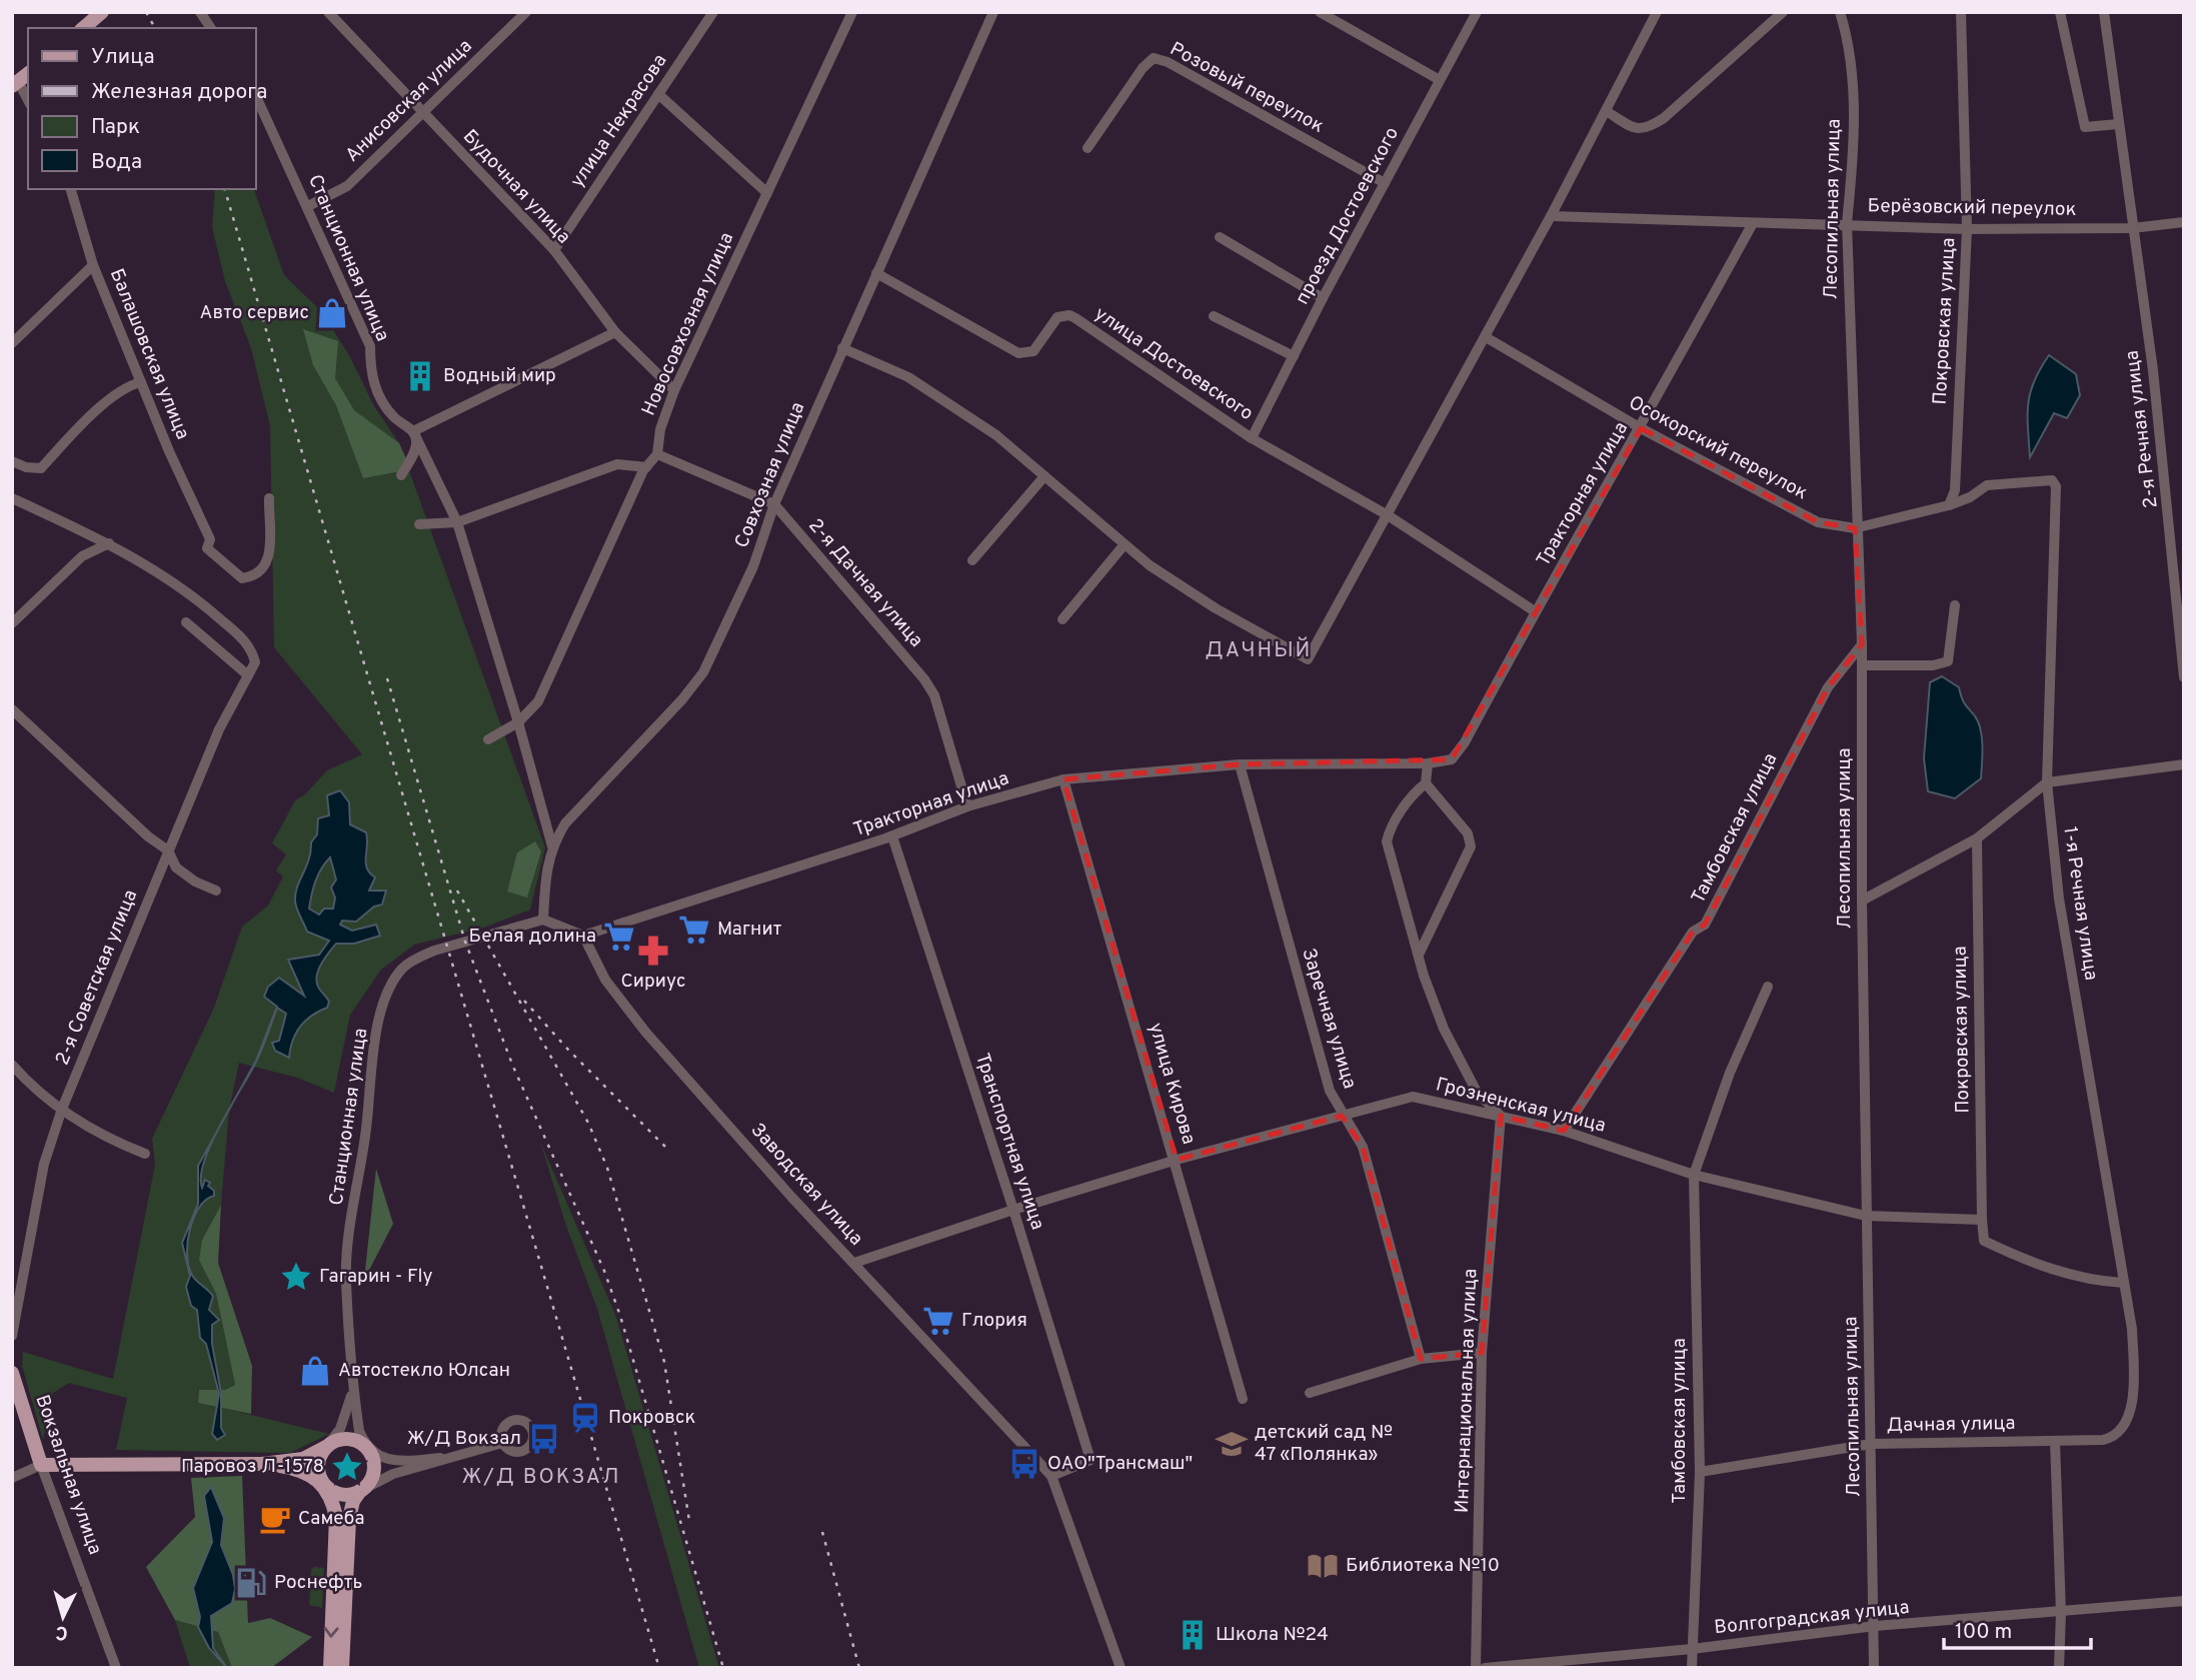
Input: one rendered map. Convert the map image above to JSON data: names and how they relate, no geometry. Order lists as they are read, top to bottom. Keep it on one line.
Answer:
{"streets":{"main road":["Вокзальная улица"],"street":["Розовый переулок","Анисовская улица","улица Некрасова","Будочная улица","Берёзовский переулок","Лесопильная улица","проезд Достоевского","Станционная улица","Покровская улица","Новосовхозная улица","Балашовская улица","улица Достоевского","2-я Речная улица","Осокорский переулок","Совхозная улица","Тракторная улица","2-я Дачная улица","Тамбовская улица","1-я Речная улица","2-я Советская улица","Заречная улица","улица Кирова","Грозненская улица","Транспортная улица","Заводская улица","Интернациональная улица","Дачная улица","Волгоградская улица"]},"crossings":[["Розовый переулок","проезд Достоевского"],["Анисовская улица","Будочная улица"],["Анисовская улица","Станционная улица"],["улица Некрасова","Будочная улица"],["Будочная улица","Новосовхозная улица"],["Берёзовский переулок","Лесопильная улица"],["Берёзовский переулок","Покровская улица"],["Берёзовский переулок","2-я Речная улица"],["Берёзовский переулок","Тракторная улица"],["Лесопильная улица","Осокорский переулок"],["Лесопильная улица","Тамбовская улица"],["Лесопильная улица","Грозненская улица"],["Лесопильная улица","Дачная улица"],["Лесопильная улица","Волгоградская улица"],["проезд Достоевского","улица Достоевского"],["Станционная улица","Новосовхозная улица"],["Станционная улица","Совхозная улица"],["Покровская улица","Осокорский переулок"],["Покровская улица","1-я Речная улица"],["Покровская улица","Грозненская улица"],["Новосовхозная улица","2-я Дачная улица"],["улица Достоевского","Совхозная улица"],["улица Достоевского","Тракторная улица"],["Осокорский переулок","Тракторная улица"],["Осокорский переулок","1-я Речная улица"],["Совхозная улица","2-я Дачная улица"],["Тракторная улица","2-я Дачная улица"],["Тракторная улица","Заречная улица"],["Тракторная улица","улица Кирова"],["Тракторная улица","Транспортная улица"],["Тракторная улица","Заводская улица"],["Тамбовская улица","Грозненская улица"],["Тамбовская улица","Дачная улица"],["Тамбовская улица","Волгоградская улица"],["1-я Речная улица","Дачная улица"],["Заречная улица","Грозненская улица"],["улица Кирова","Грозненская улица"],["Грозненская улица","Транспортная улица"],["Грозненская улица","Заводская улица"],["Грозненская улица","Интернациональная улица"],["Транспортная улица","Заводская улица"]],"districts":["ДАЧНЫЙ","Ж/Д ВОКЗАЛ"],"places":{"shop":["Авто сервис","Автостекло Юлсан"],"building":["Водный мир","Школа №24"],"supermarket":["Магнит","Белая долина","Глория"],"pharmacy":["Сириус"],"place":["Гагарин - Fly","Паровоз Л-1578"],"station":["Покровск"],"bus stop":["Ж/Д Вокзал","ОАО\"Трансмаш\""],"school or university":["детский сад № 47 «Полянка»"],"cafe":["Самеба"],"library":["Библиотека №10"],"fuel station":["Роснефть"]},"legend":["Улица","Железная дорога","Парк","Вода"],"scale_bar":"100 m","north":"bottom"}
